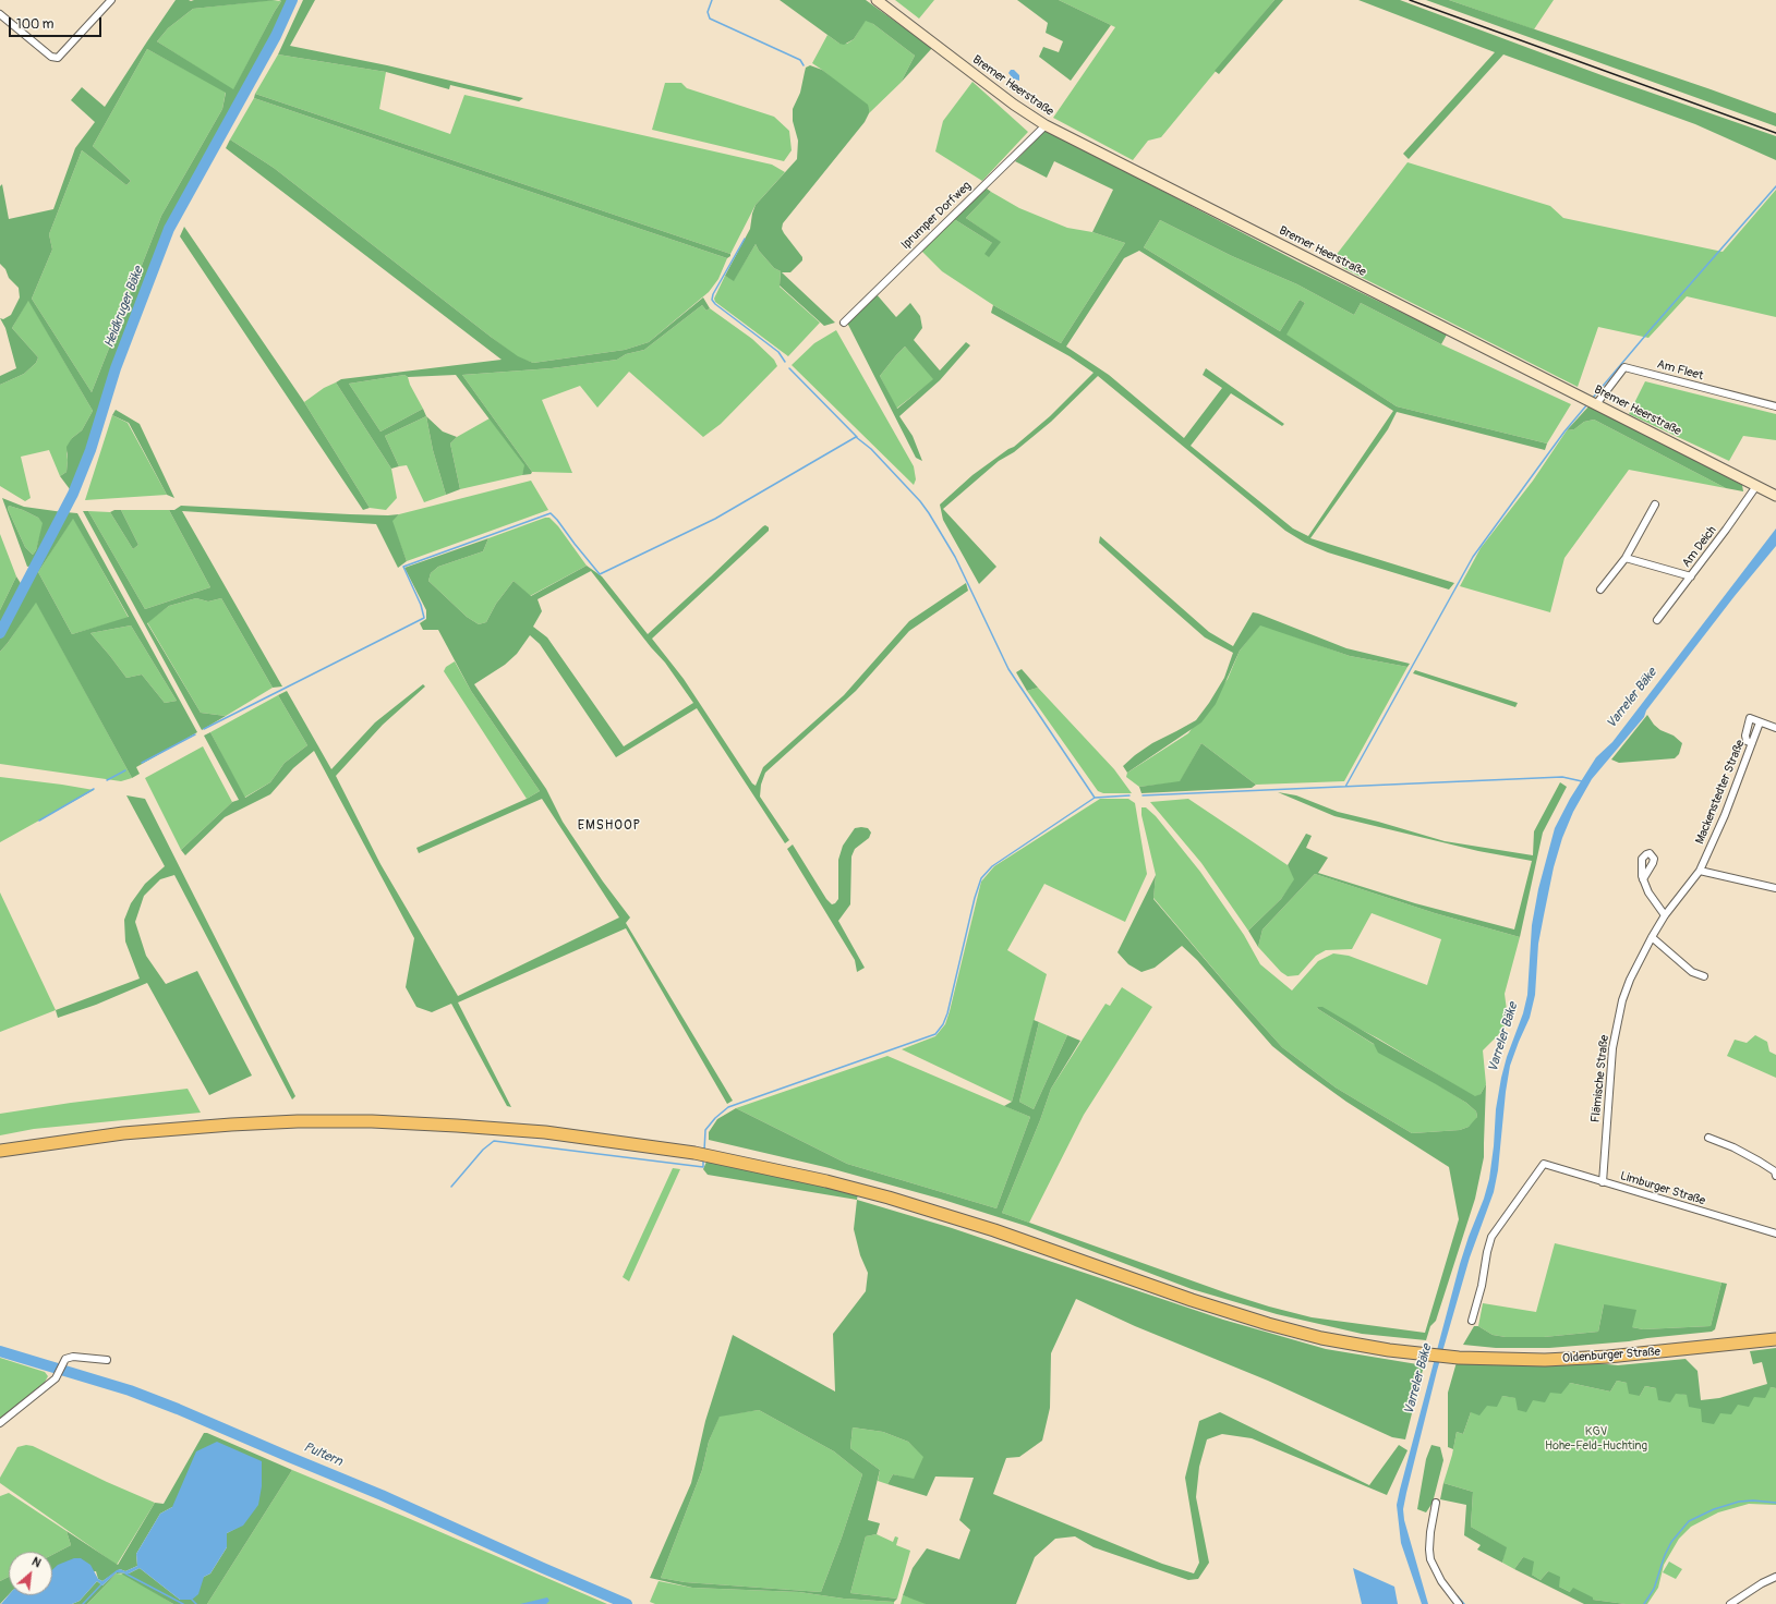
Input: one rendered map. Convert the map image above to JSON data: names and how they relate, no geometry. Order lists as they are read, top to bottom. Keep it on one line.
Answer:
{"streets":{"highway":["Oldenburger Straße"],"main road":["Bremer Heerstraße"],"street":["Iprumper Dorfweg","Am Fleet","Am Deich","Mackenstedter Straße","Flämische Straße","Limburger Straße"]},"crossings":[["Bremer Heerstraße","Iprumper Dorfweg"],["Bremer Heerstraße","Am Fleet"],["Bremer Heerstraße","Am Deich"],["Mackenstedter Straße","Flämische Straße"],["Flämische Straße","Limburger Straße"]],"districts":["EMSHOOP"],"water":["Heidkruger Bäke","Varreler Bäke","Pultern"],"parks":["KGV Hohe-Feld-Huchting"],"scale_bar":"100 m","north":"top right"}
